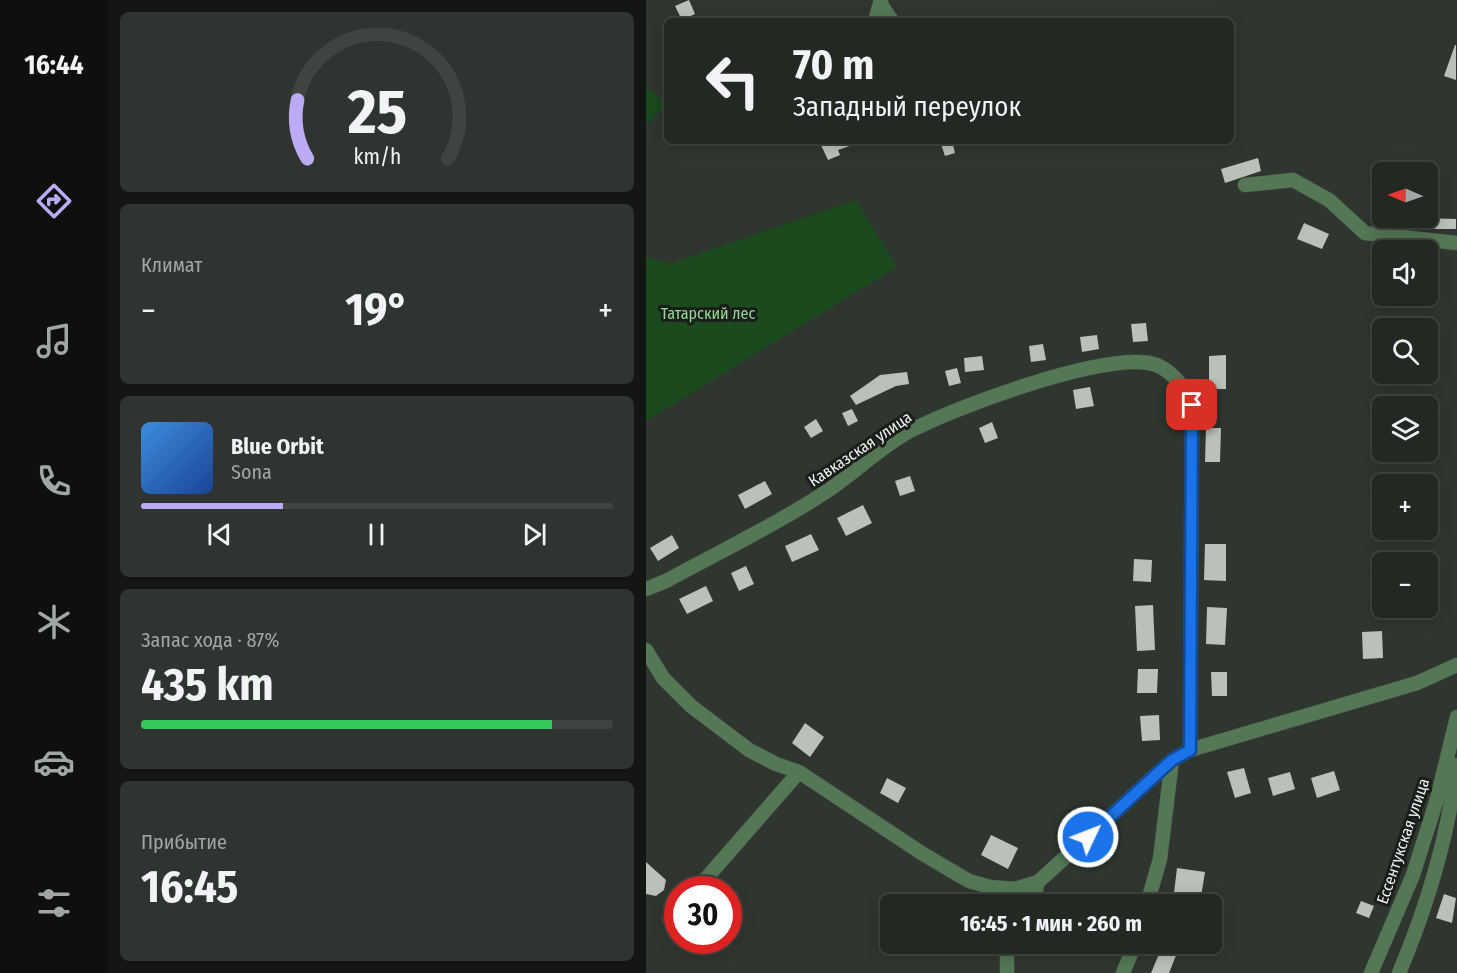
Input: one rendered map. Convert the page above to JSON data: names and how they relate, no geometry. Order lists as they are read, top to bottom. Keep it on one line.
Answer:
{"streets":{"street":["Кавказская улица","Ессентукская улица"]},"parks":["Татарский лес"],"north":"left","page":{"tabs":"16:44","turn":["70 m","Западный переулок"],"map_buttons":["+","−"],"tile":["Климат",["Запас хода · 87%","435 km"],["Прибытие","16:45"]],"heat":["−","19°","+"],"song":["Blue Orbit","Sona"],"limit":"30","trip":"16:45 · 1 мин · 260 m","gauge":["25","km/h"]}}
